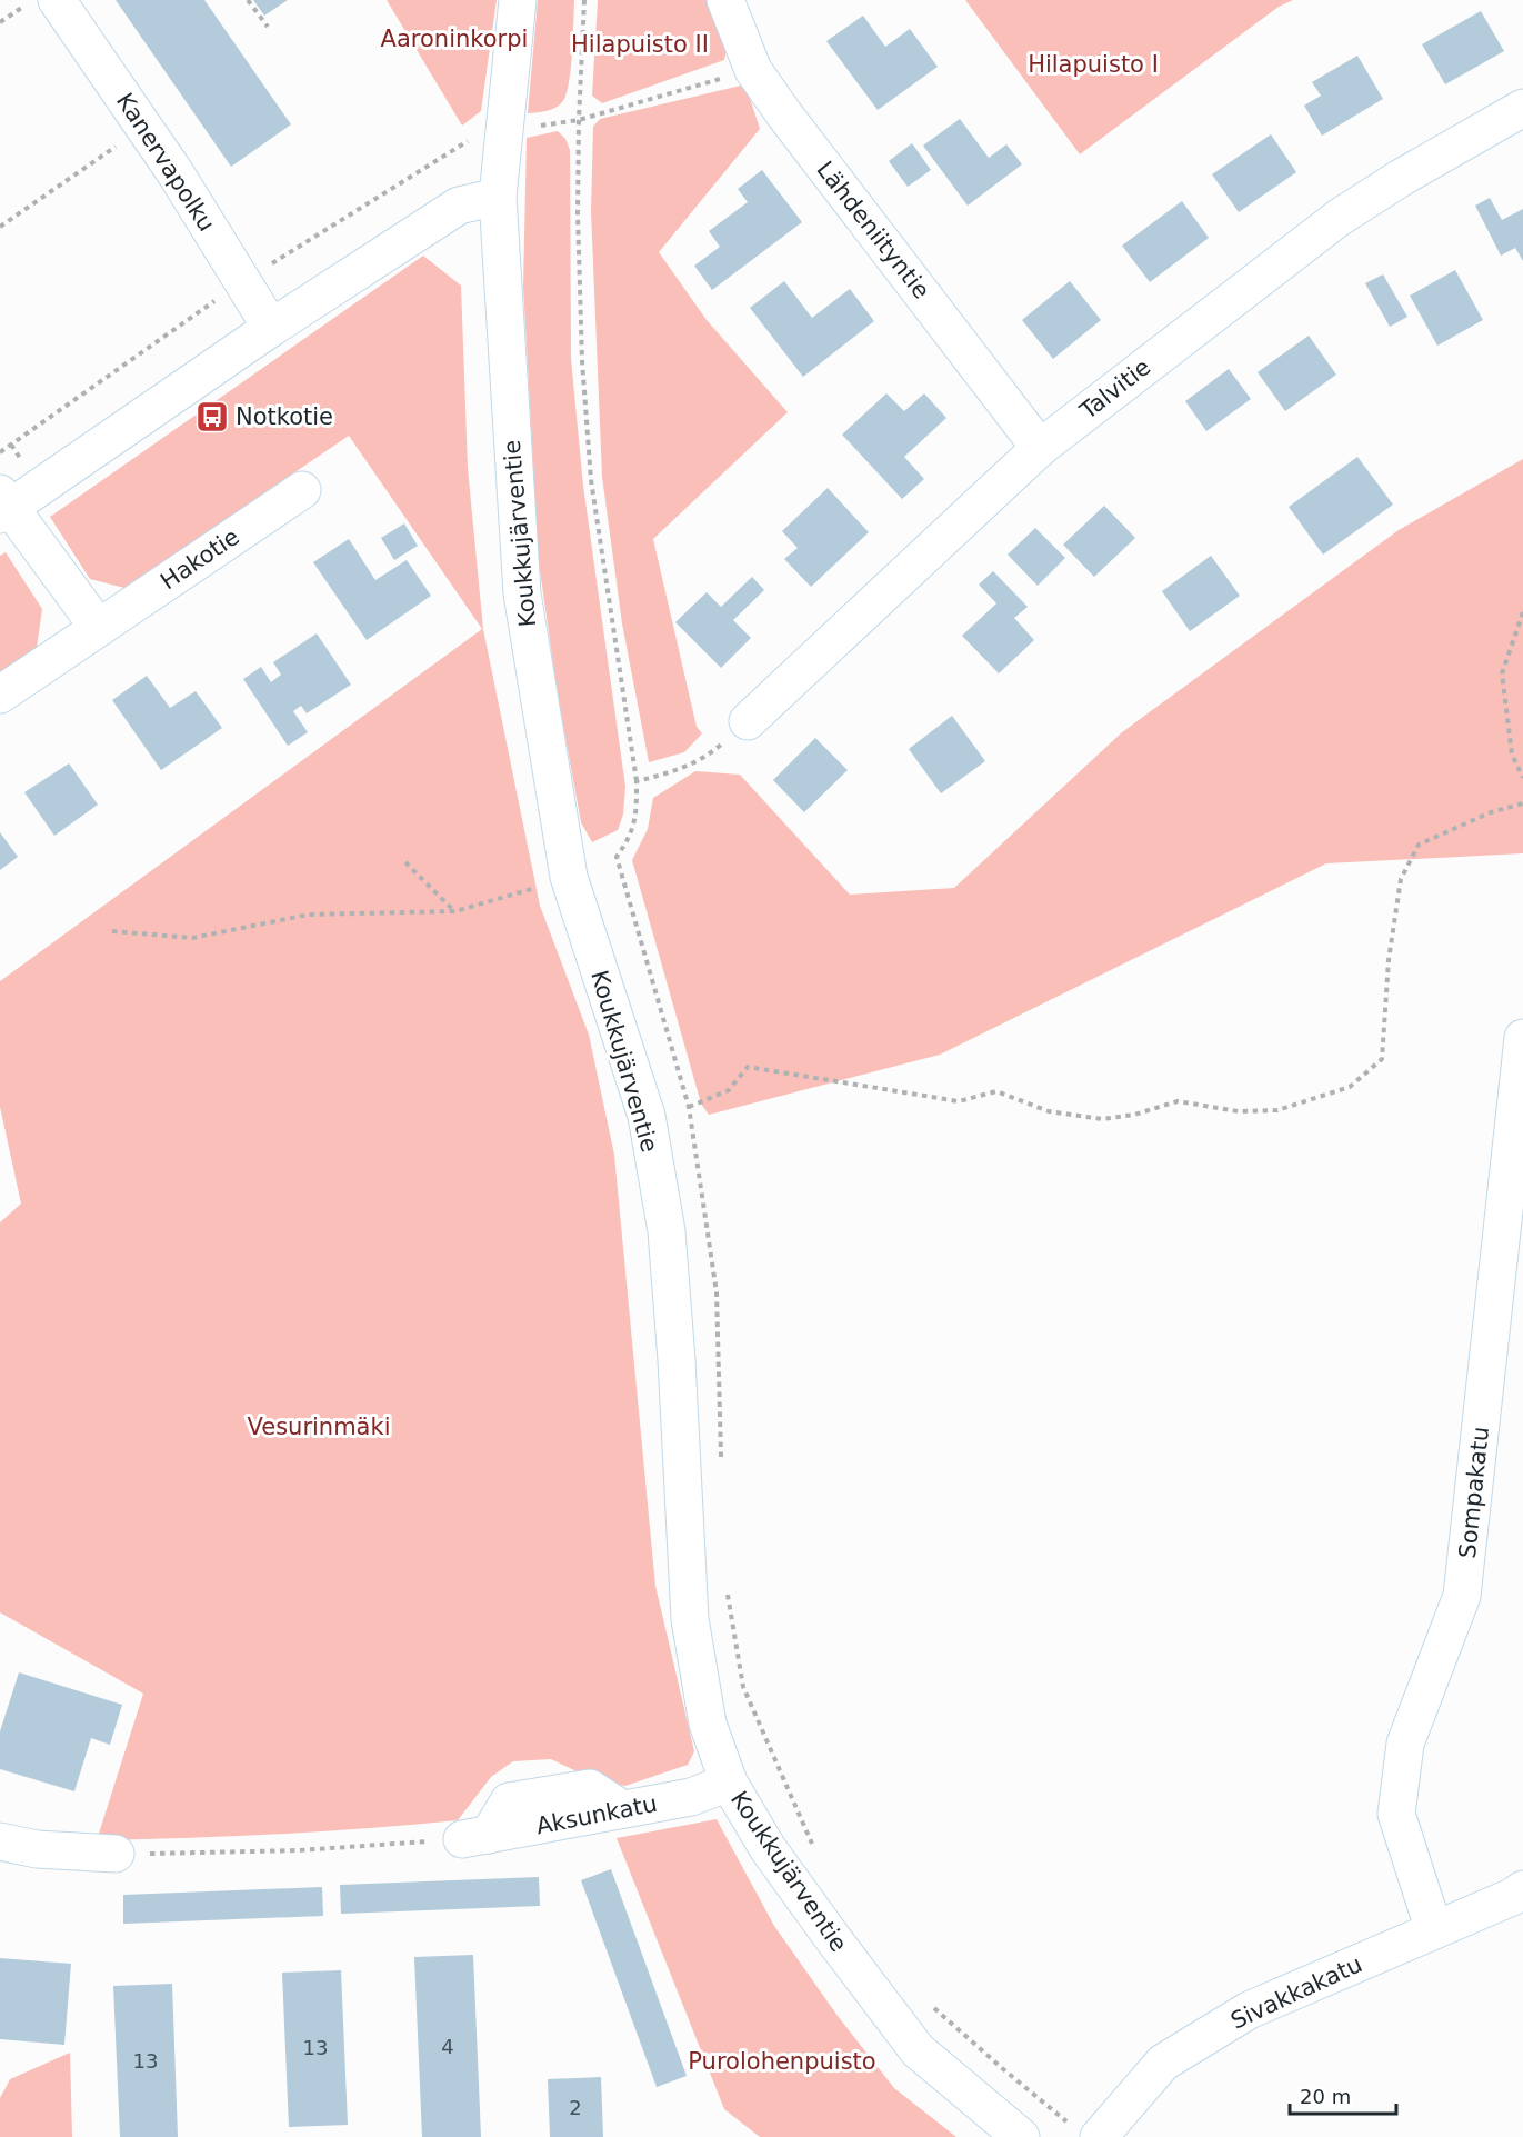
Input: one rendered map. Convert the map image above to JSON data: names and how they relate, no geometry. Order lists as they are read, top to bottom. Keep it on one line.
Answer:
{"streets":{"street":["Kanervapolku","Lähdeniityntie","Talvitie","Koukkujärventie","Hakotie","Sompakatu","Aksunkatu","Sivakkakatu"]},"crossings":[["Lähdeniityntie","Talvitie"],["Koukkujärventie","Aksunkatu"],["Sompakatu","Sivakkakatu"]],"parks":["Aaroninkorpi","Hilapuisto II","Hilapuisto I","Vesurinmäki","Purolohenpuisto"],"places":{"bus stop":["Notkotie"]},"house_numbers":["4","13","13","2"],"scale_bar":"20 m"}
